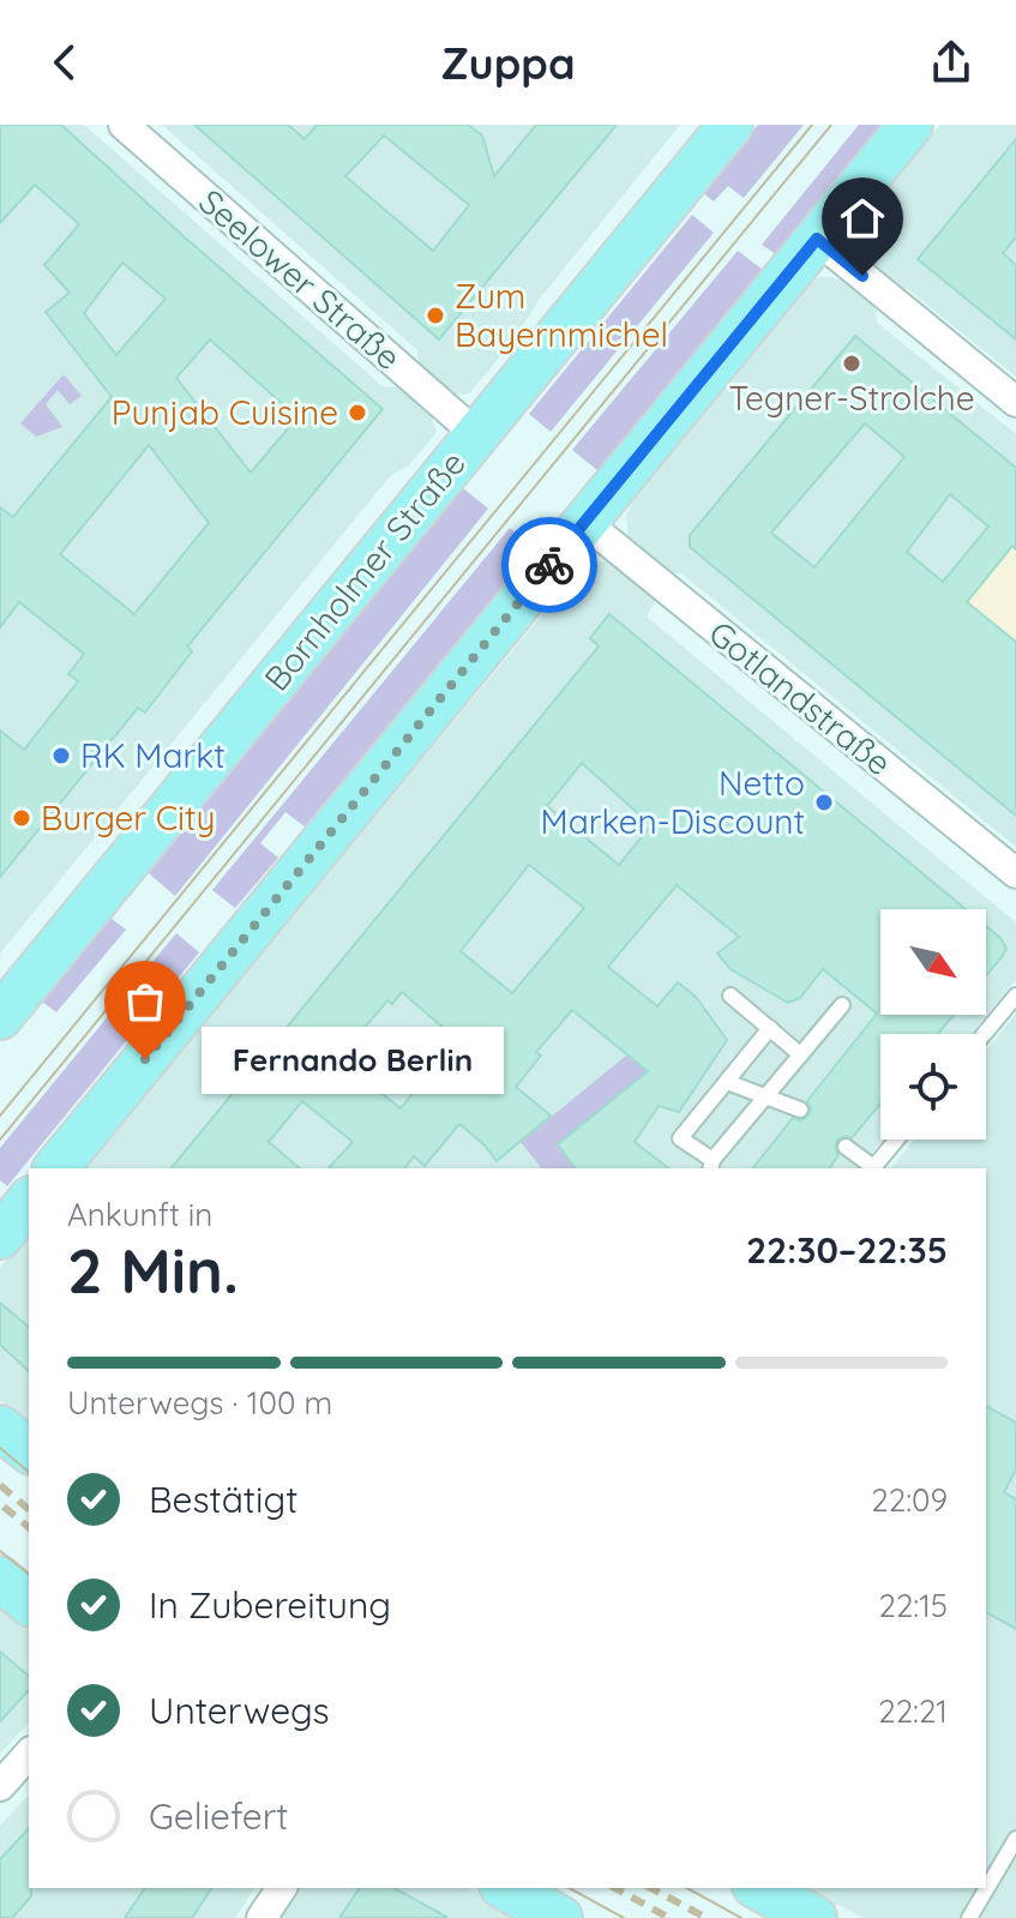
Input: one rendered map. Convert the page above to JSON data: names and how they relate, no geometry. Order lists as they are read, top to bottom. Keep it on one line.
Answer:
{"streets":{"main road":["Bornholmer Straße"],"street":["Seelower Straße","Gotlandstraße"]},"crossings":[["Seelower Straße","Bornholmer Straße"]],"places":["Zum Bayernmichel","Tegner-Strolche","Punjab Cuisine","RK Markt","Netto Marken-Discount","Burger City","Fernando Berlin"],"north":"bottom right","page":{"header":"Zuppa","bubble":"Fernando Berlin","heading":["2 Min.","Ankunft in","22:30–22:35"],"bar":"Unterwegs · 100 m","list":[["Bestätigt","22:09"],["In Zubereitung","22:15"],["Unterwegs","22:21"],"Geliefert"]}}
